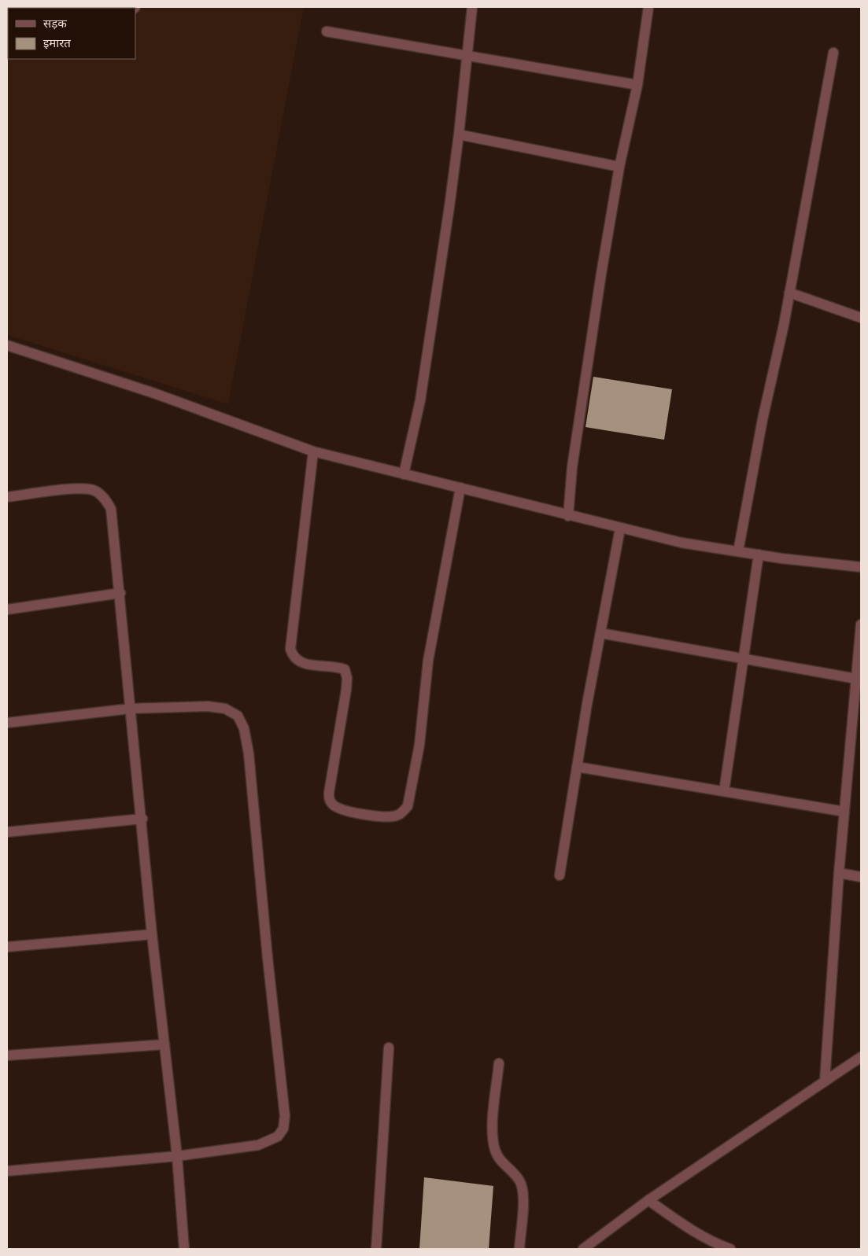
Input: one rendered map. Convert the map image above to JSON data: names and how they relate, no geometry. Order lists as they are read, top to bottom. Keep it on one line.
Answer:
{"legend":["सड़क","इमारत"]}
